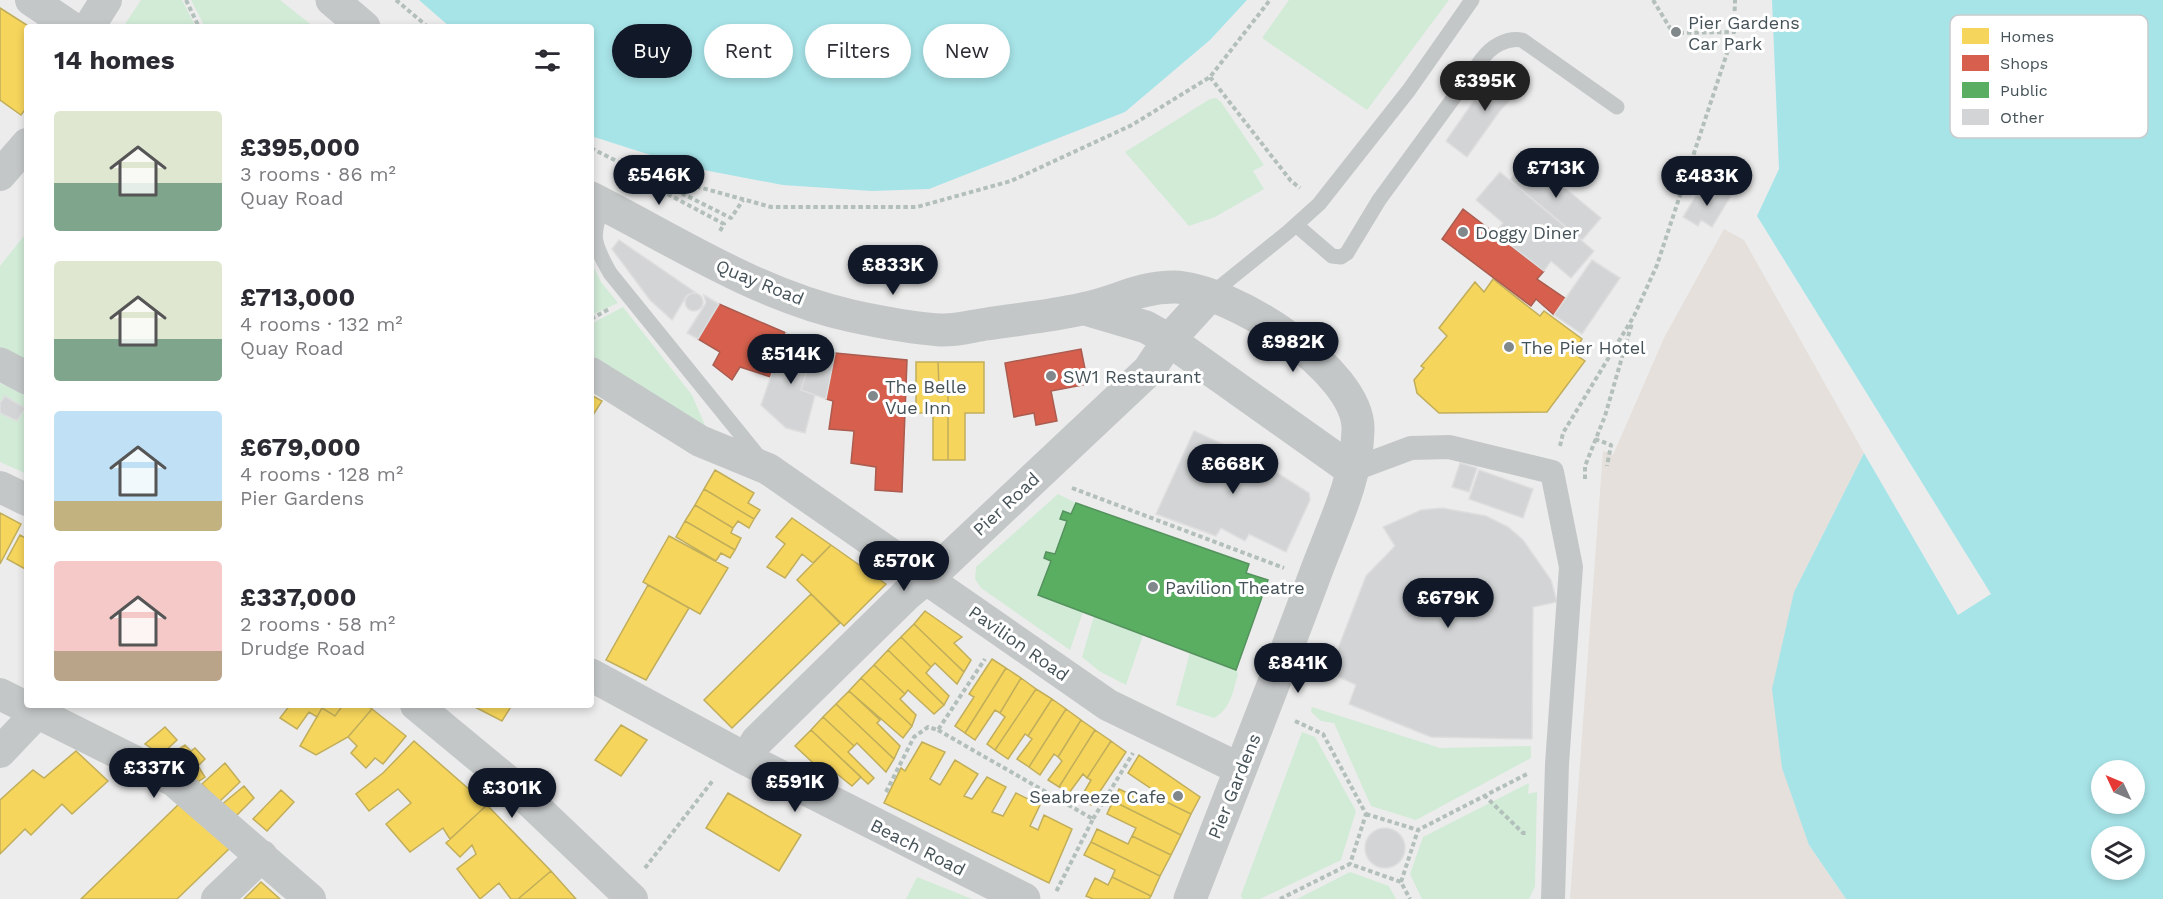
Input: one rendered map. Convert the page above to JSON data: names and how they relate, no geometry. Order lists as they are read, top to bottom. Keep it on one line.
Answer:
{"streets":{"street":["Quay Road","Pier Road","Pavilion Road","Pier Gardens","Beach Road"]},"crossings":[["Quay Road","Pier Road"],["Quay Road","Pier Gardens"],["Pier Road","Pavilion Road"],["Pier Road","Beach Road"],["Pavilion Road","Pier Gardens"]],"places":["Pier Gardens Car Park","Doggy Diner","The Pier Hotel","SW1 Restaurant","The Belle Vue Inn","Pavilion Theatre","Seabreeze Cafe"],"legend":["Homes","Shops","Public","Other"],"north":"top left","page":{"chip":["Buy","Rent","Filters","New"],"heading":"14 homes","price":["£395K","£713K","£546K","£483K","£833K","£982K","£514K","£668K","£570K","£679K","£841K","£337K","£591K","£301K"],"list":[{"name":"£395,000","note":"3 rooms · 86 m² · Quay Road"},{"name":"£713,000","note":"4 rooms · 132 m² · Quay Road"},{"name":"£679,000","note":"4 rooms · 128 m² · Pier Gardens"},{"name":"£337,000","note":"2 rooms · 58 m² · Drudge Road"}]}}
